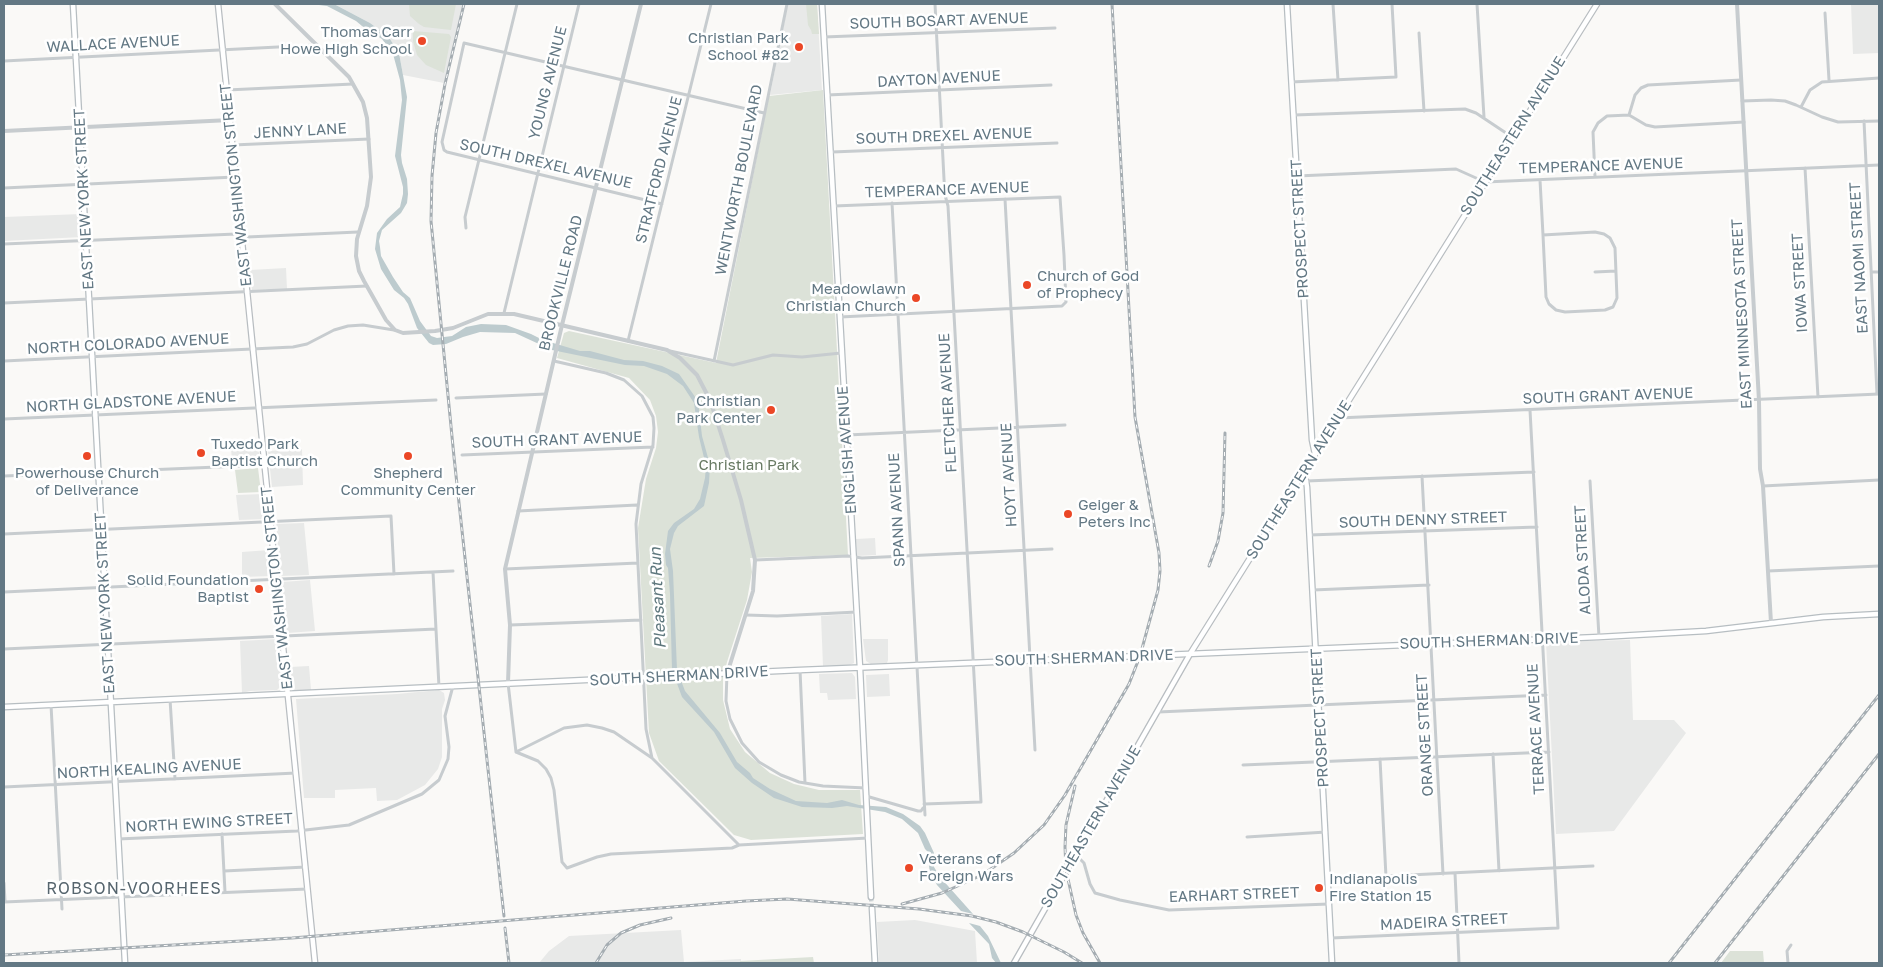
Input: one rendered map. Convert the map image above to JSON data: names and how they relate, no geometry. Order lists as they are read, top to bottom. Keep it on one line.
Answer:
{"streets":{"main road":["SOUTHEASTERN AVENUE","EAST WASHINGTON STREET","EAST NEW YORK STREET","PROSPECT STREET","ENGLISH AVENUE","SOUTH SHERMAN DRIVE"],"street":["SOUTH BOSART AVENUE","WALLACE AVENUE","DAYTON AVENUE","YOUNG AVENUE","JENNY LANE","SOUTH DREXEL AVENUE","TEMPERANCE AVENUE","STRATFORD AVENUE","WENTWORTH BOULEVARD","EAST NAOMI STREET","BROOKVILLE ROAD","IOWA STREET","EAST MINNESOTA STREET","NORTH COLORADO AVENUE","SOUTH GRANT AVENUE","NORTH GLADSTONE AVENUE","FLETCHER AVENUE","HOYT AVENUE","SPANN AVENUE","SOUTH DENNY STREET","ALODA STREET","TERRACE AVENUE","ORANGE STREET","NORTH KEALING AVENUE","NORTH EWING STREET","EARHART STREET","MADEIRA STREET"]},"crossings":[["SOUTH BOSART AVENUE","FLETCHER AVENUE"],["SOUTH BOSART AVENUE","ENGLISH AVENUE"],["WALLACE AVENUE","EAST WASHINGTON STREET"],["WALLACE AVENUE","EAST NEW YORK STREET"],["DAYTON AVENUE","FLETCHER AVENUE"],["DAYTON AVENUE","ENGLISH AVENUE"],["YOUNG AVENUE","SOUTH DREXEL AVENUE"],["JENNY LANE","EAST WASHINGTON STREET"],["SOUTH DREXEL AVENUE","STRATFORD AVENUE"],["SOUTH DREXEL AVENUE","BROOKVILLE ROAD"],["SOUTH DREXEL AVENUE","FLETCHER AVENUE"],["SOUTH DREXEL AVENUE","ENGLISH AVENUE"],["SOUTHEASTERN AVENUE","TEMPERANCE AVENUE"],["SOUTHEASTERN AVENUE","PROSPECT STREET"],["SOUTHEASTERN AVENUE","SOUTH GRANT AVENUE"],["SOUTHEASTERN AVENUE","SOUTH SHERMAN DRIVE"],["SOUTHEASTERN AVENUE","EARHART STREET"],["TEMPERANCE AVENUE","PROSPECT STREET"],["TEMPERANCE AVENUE","EAST NAOMI STREET"],["TEMPERANCE AVENUE","IOWA STREET"],["TEMPERANCE AVENUE","EAST MINNESOTA STREET"],["TEMPERANCE AVENUE","FLETCHER AVENUE"],["TEMPERANCE AVENUE","ENGLISH AVENUE"],["TEMPERANCE AVENUE","HOYT AVENUE"],["TEMPERANCE AVENUE","SPANN AVENUE"],["EAST WASHINGTON STREET","NORTH COLORADO AVENUE"],["EAST WASHINGTON STREET","NORTH GLADSTONE AVENUE"],["EAST WASHINGTON STREET","SOUTH SHERMAN DRIVE"],["EAST WASHINGTON STREET","NORTH KEALING AVENUE"],["EAST WASHINGTON STREET","NORTH EWING STREET"],["EAST NEW YORK STREET","NORTH COLORADO AVENUE"],["EAST NEW YORK STREET","NORTH GLADSTONE AVENUE"],["EAST NEW YORK STREET","SOUTH SHERMAN DRIVE"],["EAST NEW YORK STREET","NORTH KEALING AVENUE"],["EAST NEW YORK STREET","NORTH EWING STREET"],["PROSPECT STREET","SOUTH DENNY STREET"],["PROSPECT STREET","SOUTH SHERMAN DRIVE"],["PROSPECT STREET","EARHART STREET"],["PROSPECT STREET","MADEIRA STREET"],["EAST NAOMI STREET","SOUTH GRANT AVENUE"],["BROOKVILLE ROAD","SOUTH GRANT AVENUE"],["BROOKVILLE ROAD","SOUTH SHERMAN DRIVE"],["IOWA STREET","SOUTH GRANT AVENUE"],["EAST MINNESOTA STREET","SOUTH GRANT AVENUE"],["EAST MINNESOTA STREET","SOUTH SHERMAN DRIVE"],["SOUTH GRANT AVENUE","TERRACE AVENUE"],["FLETCHER AVENUE","SPANN AVENUE"],["FLETCHER AVENUE","SOUTH SHERMAN DRIVE"],["ENGLISH AVENUE","SOUTH SHERMAN DRIVE"],["HOYT AVENUE","SOUTH SHERMAN DRIVE"],["SPANN AVENUE","SOUTH SHERMAN DRIVE"],["SOUTH DENNY STREET","TERRACE AVENUE"],["SOUTH DENNY STREET","ORANGE STREET"],["ALODA STREET","SOUTH SHERMAN DRIVE"],["SOUTH SHERMAN DRIVE","TERRACE AVENUE"],["SOUTH SHERMAN DRIVE","ORANGE STREET"],["SOUTH SHERMAN DRIVE","NORTH EWING STREET"],["TERRACE AVENUE","MADEIRA STREET"]],"districts":["ROBSON-VOORHEES"],"water":["Pleasant Run"],"parks":["Christian Park"],"places":["Thomas Carr Howe High School","Christian Park School #82","Church of God of Prophecy","Meadowlawn Christian Church","Christian Park Center","Tuxedo Park Baptist Church","Powerhouse Church of Deliverance","Shepherd Community Center","Geiger & Peters Inc","Solid Foundation Baptist","Veterans of Foreign Wars","Indianapolis Fire Station 15"]}
